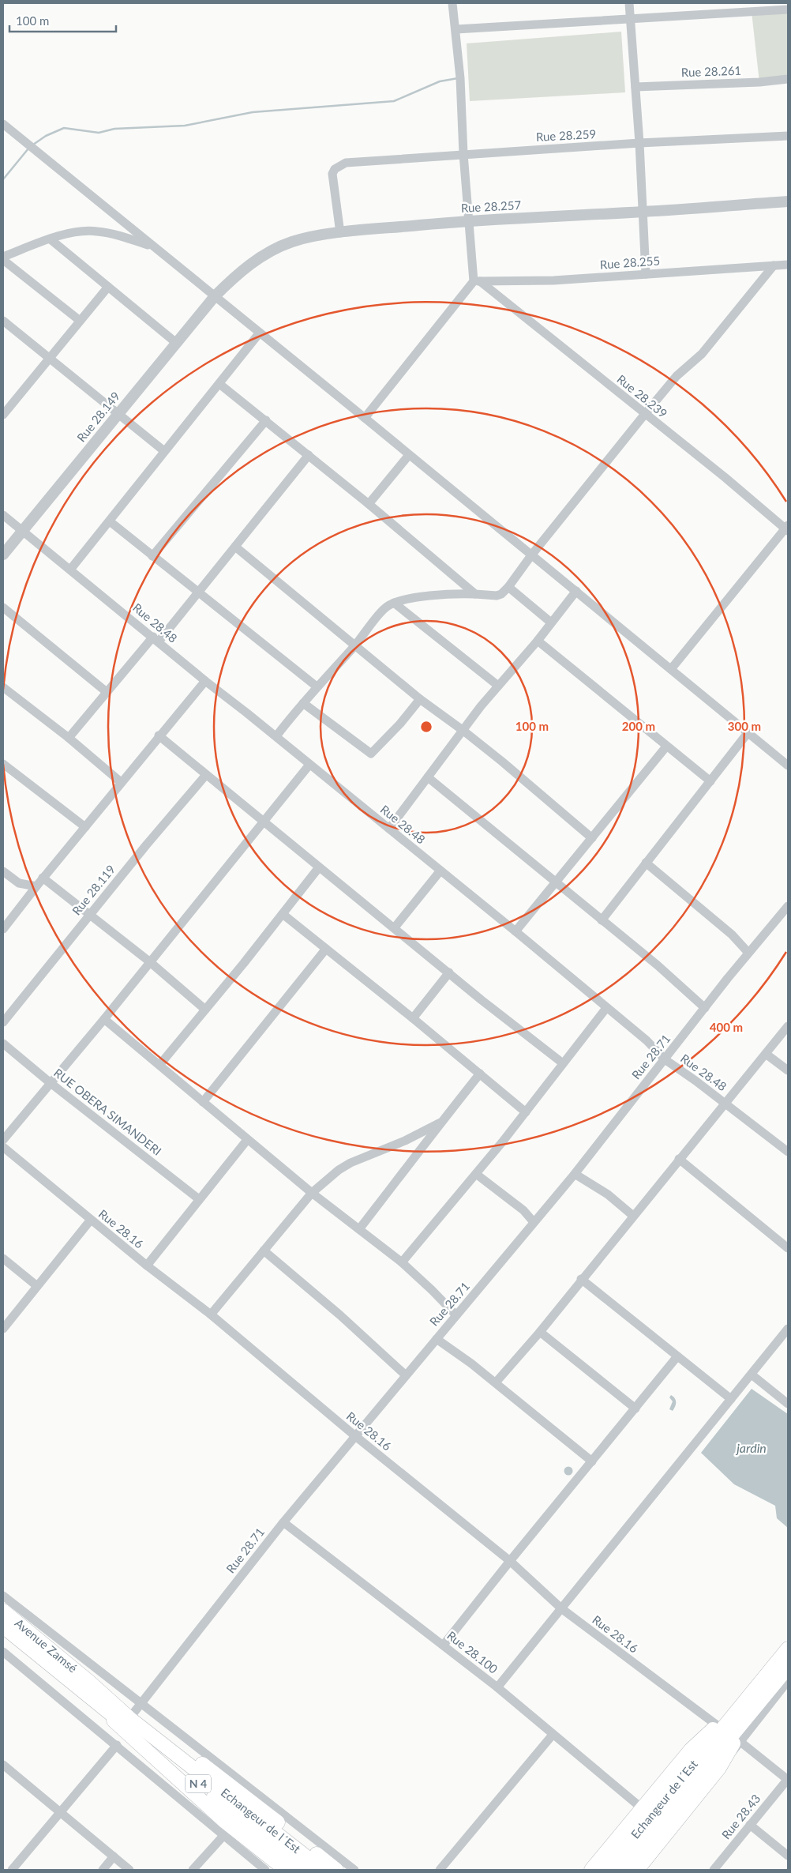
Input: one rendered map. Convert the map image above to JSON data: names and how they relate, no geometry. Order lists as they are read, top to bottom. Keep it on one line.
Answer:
{"streets":{"main road":["Avenue Zamsé","N 4","Echangeur de l´Est"],"street":["Rue 28.261","Rue 28.259","Rue 28.257","Rue 28.255","Rue 28.239","Rue 28.149","Rue 28.48","Rue 28.119","Rue 28.71","RUE OBERA SIMANDERI","Rue 28.16","Rue 28.100","Rue 28.43"]},"crossings":[["Rue 28.259","Rue 28.257"],["Rue 28.257","Rue 28.149"],["Rue 28.255","Rue 28.239"],["Rue 28.149","Rue 28.48"],["Rue 28.48","Rue 28.71"],["Rue 28.71","Rue 28.16"],["Rue 28.71","Rue 28.100"],["Rue 28.71","Echangeur de l´Est"],["Rue 28.16","Echangeur de l´Est"],["Rue 28.16","Rue 28.43"],["Avenue Zamsé","Echangeur de l´Est"]],"water":["jardin"],"scale_bar":"100 m","rings":["100 m","200 m","300 m","400 m"]}
